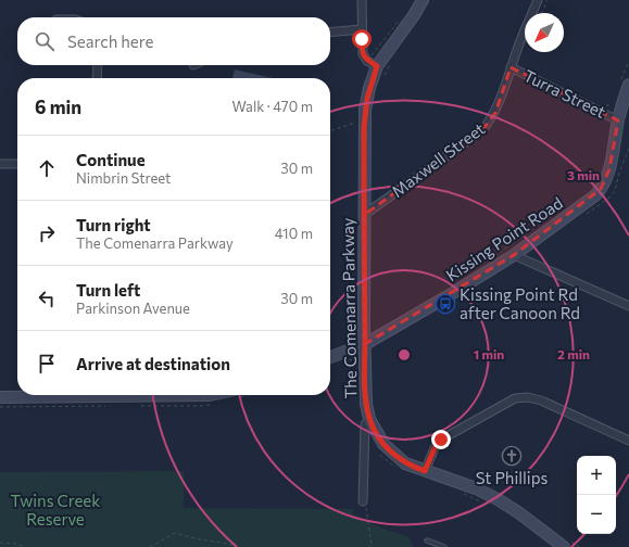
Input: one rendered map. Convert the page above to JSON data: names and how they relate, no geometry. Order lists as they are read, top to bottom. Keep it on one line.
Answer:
{"streets":{"main road":["Kissing Point Road","The Comenarra Parkway"],"street":["Turra Street","Maxwell Street"]},"crossings":[["Turra Street","Maxwell Street"],["Turra Street","Kissing Point Road"],["Maxwell Street","The Comenarra Parkway"],["Kissing Point Road","The Comenarra Parkway"]],"parks":["Twins Creek Reserve"],"places":{"bus stop":["Kissing Point Rd after Canoon Rd"],"church":["St Phillips"]},"north":"bottom left","page":{"search":"Search here","heading":["6 min","Walk · 470 m"],"list":[["Continue","Nimbrin Street","30 m"],["Turn right","The Comenarra Parkway","410 m"],["Turn left","Parkinson Avenue","30 m"],"Arrive at destination"],"map_buttons":["+","−"]},"rings":["3 min","1 min","2 min"]}
